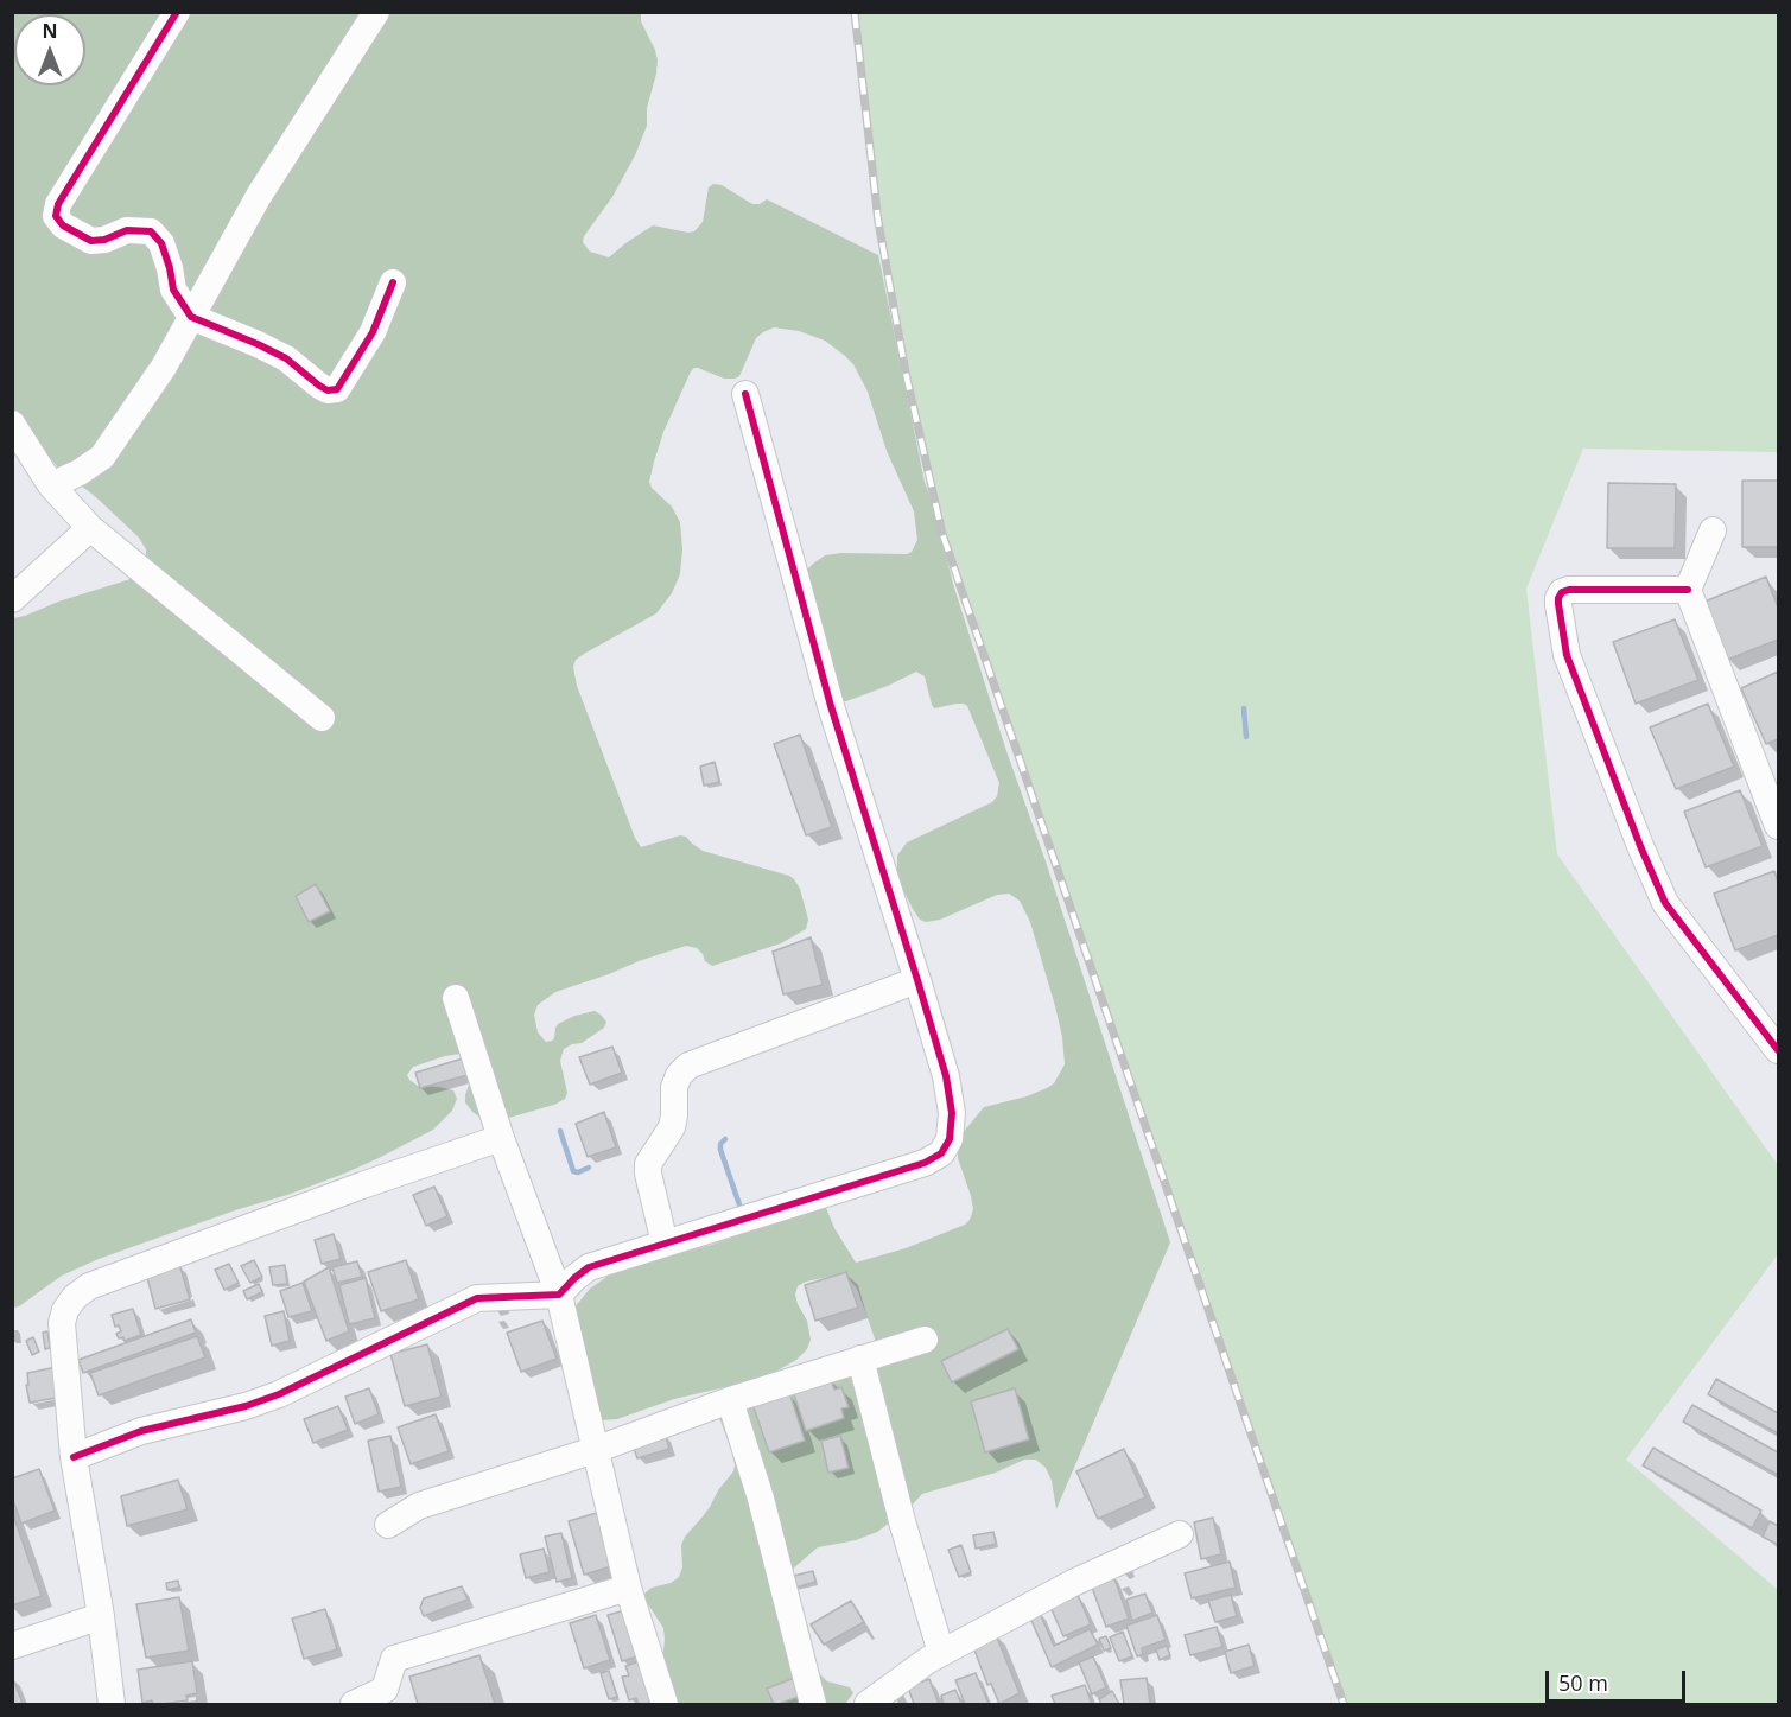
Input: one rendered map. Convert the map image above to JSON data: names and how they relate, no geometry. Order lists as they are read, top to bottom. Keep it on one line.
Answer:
{"scale_bar":"50 m","north":"top"}
